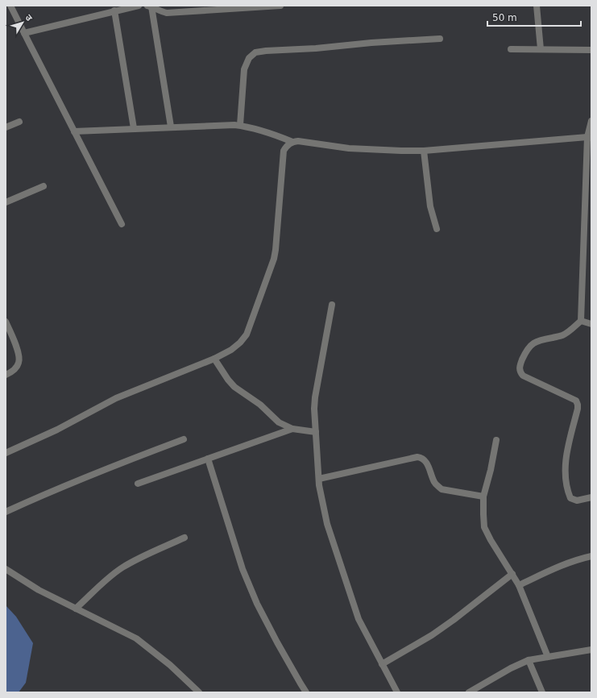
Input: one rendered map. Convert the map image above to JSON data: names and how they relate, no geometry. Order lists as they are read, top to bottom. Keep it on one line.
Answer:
{"scale_bar":"50 m","north":"top right"}
